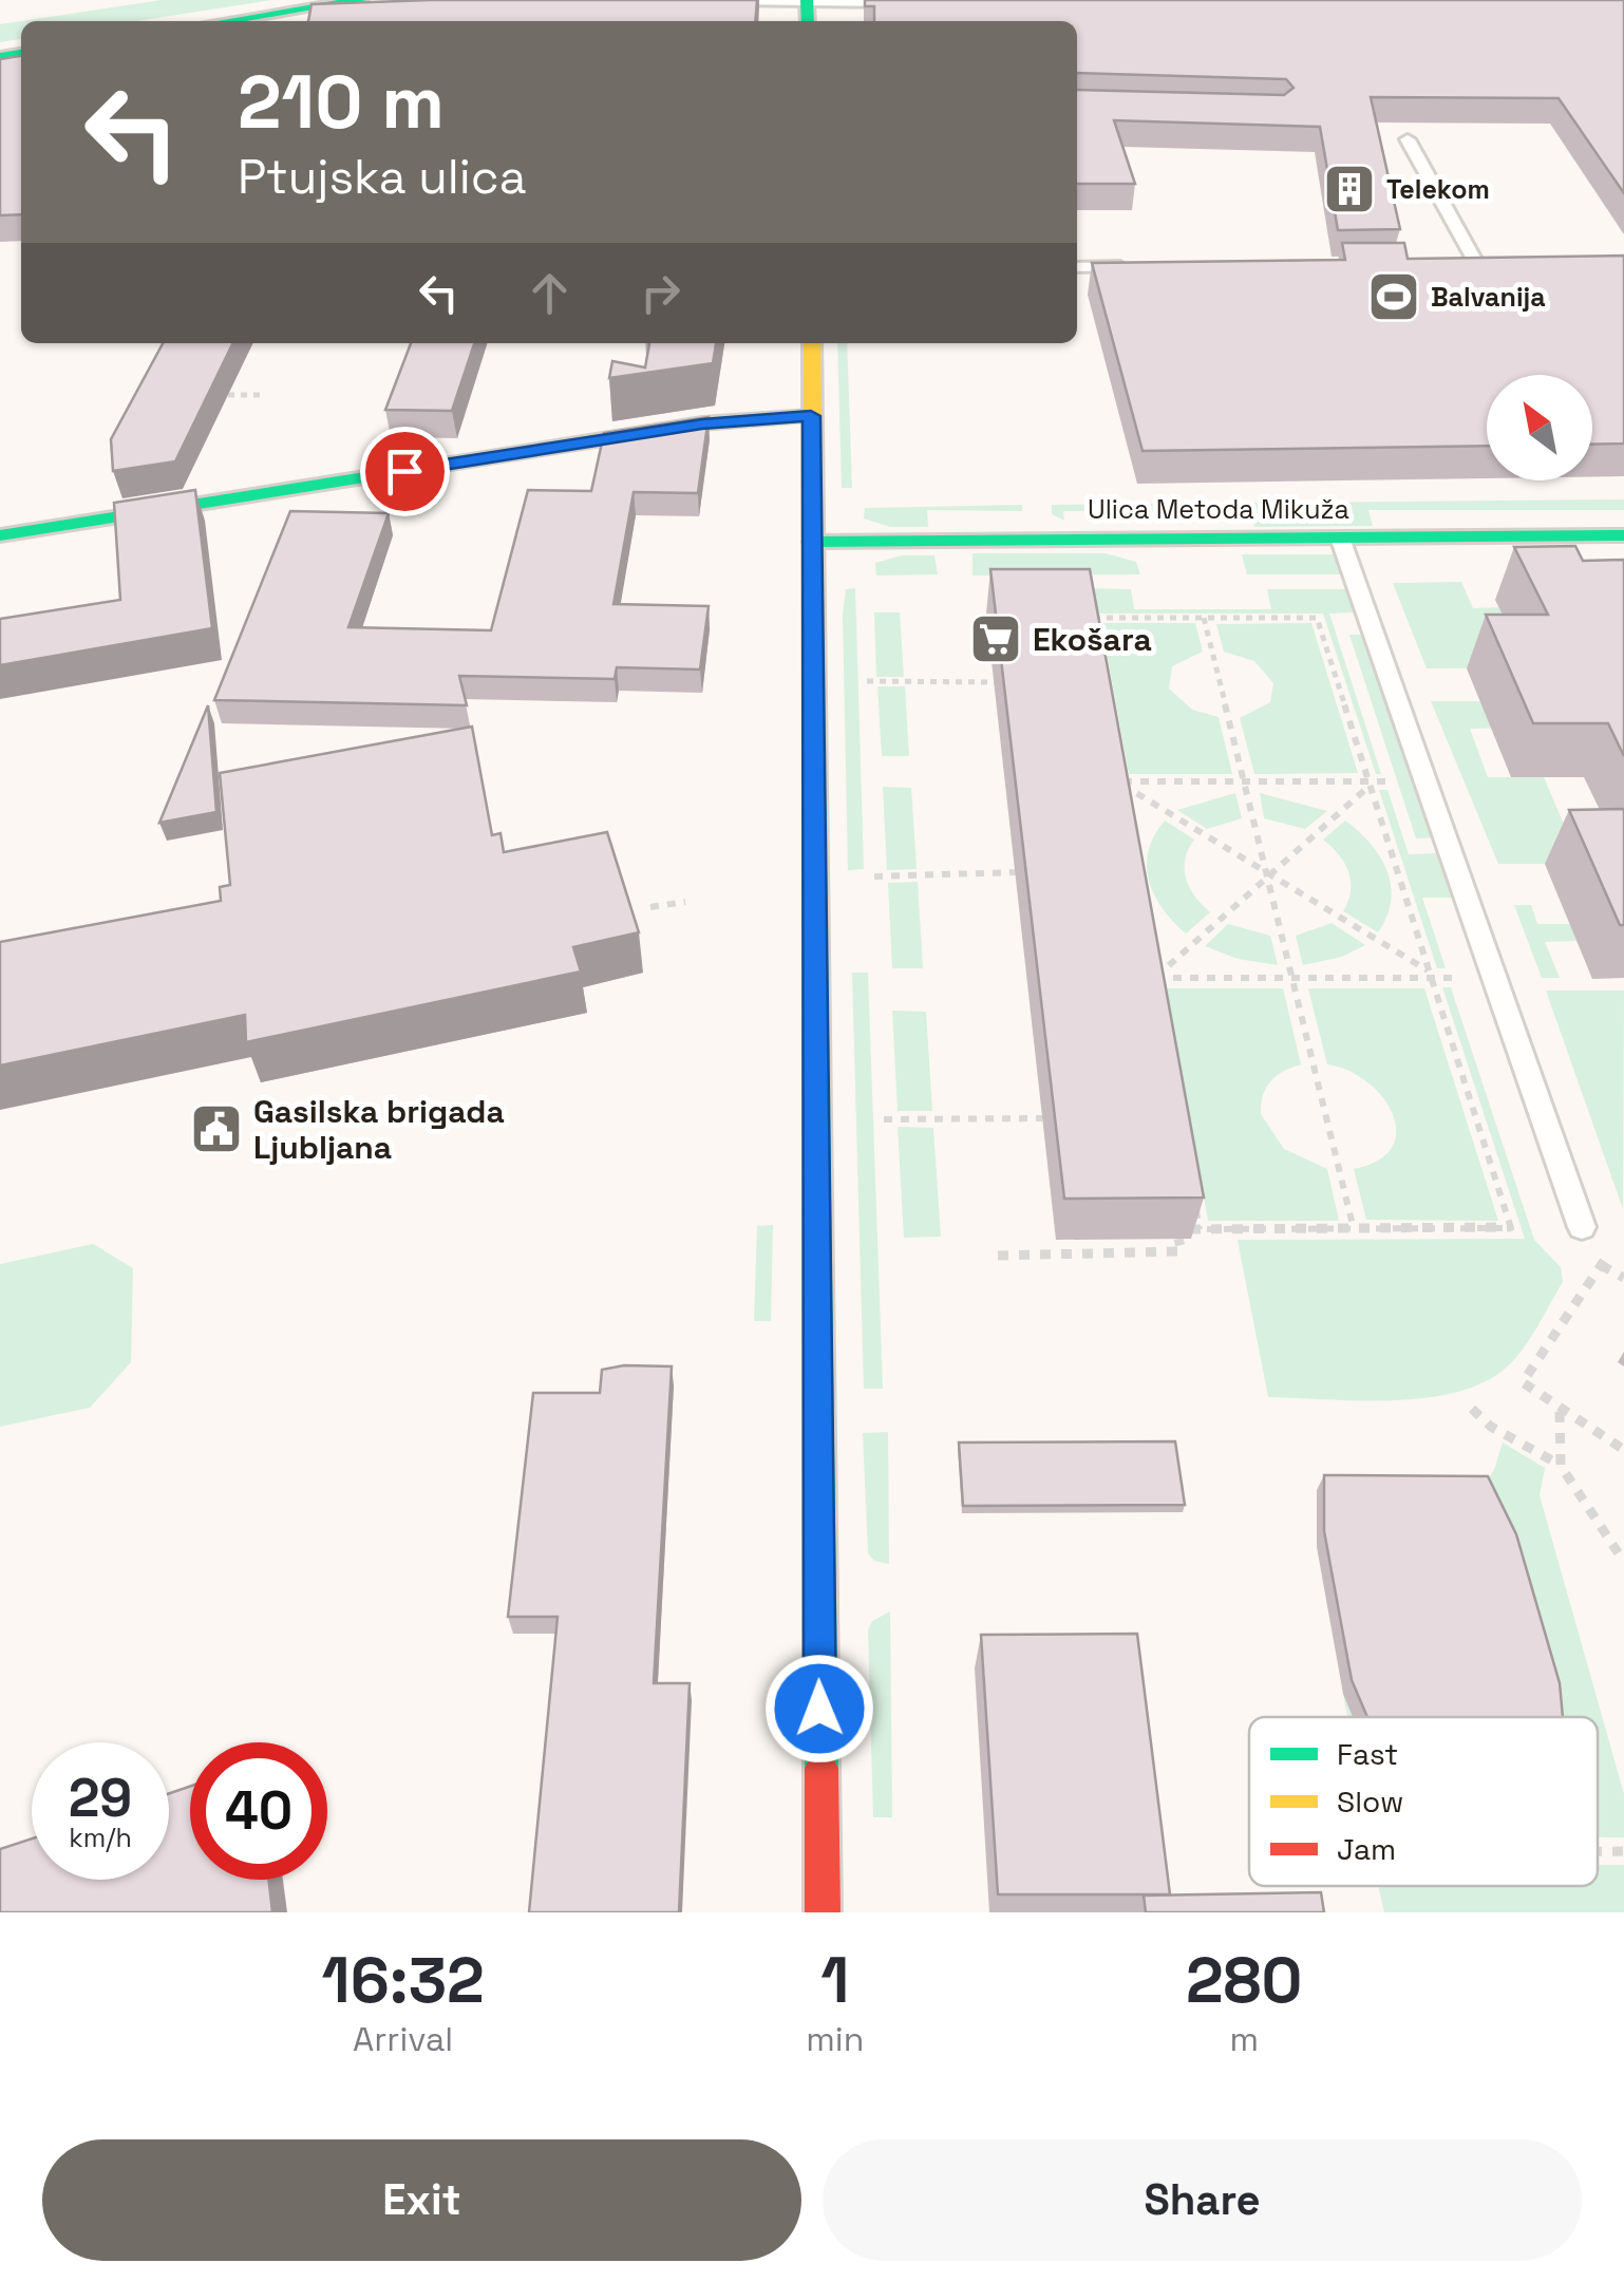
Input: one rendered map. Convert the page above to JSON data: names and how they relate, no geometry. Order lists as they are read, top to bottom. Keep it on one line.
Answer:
{"streets":{"street":["Ulica Metoda Mikuža"]},"places":{"building":["Telekom"],"sports":["Balvanija"],"supermarket":["Ekošara"],"public building":["Gasilska brigada Ljubljana"]},"legend":["Fast","Slow","Jam"],"north":"top left","page":{"turn":["210 m","Ptujska ulica"],"speed":"29 km/h","limit":"40","eta":["16:32","Arrival","1","min","280","m"],"buttons":["Exit","Share"]}}
